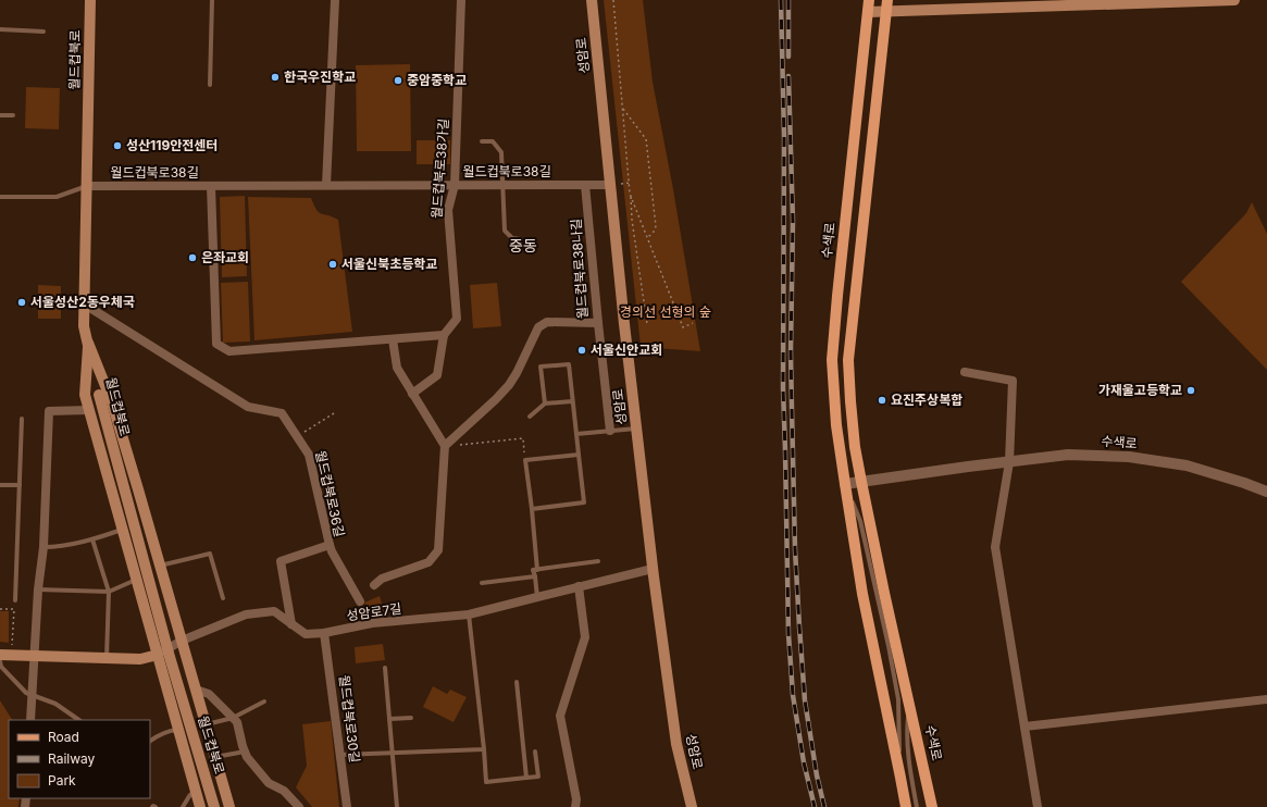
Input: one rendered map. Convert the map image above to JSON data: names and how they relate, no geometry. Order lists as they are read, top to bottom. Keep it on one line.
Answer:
{"streets":{"main road":["성암로","월드컵북로","수색로"],"street":["월드컵북로38가길","월드컵북로38길","월드컵북로38나길","월드컵북로36길","성암로7길","월드컵북로30길"]},"crossings":[["성암로","월드컵북로38길"],["성암로","성암로7길"],["월드컵북로","월드컵북로38길"],["월드컵북로","월드컵북로36길"],["월드컵북로38가길","월드컵북로38길"],["월드컵북로38길","월드컵북로38나길"],["월드컵북로36길","성암로7길"],["성암로7길","월드컵북로30길"]],"districts":["중동"],"parks":["경의선 선형의 숲"],"places":["한국우진학교","중암중학교","성산119안전센터","은좌교회","서울신북초등학교","서울성산2동우체국","서울신안교회","가재울고등학교","요진주상복합"],"legend":["Road","Railway","Park"]}
